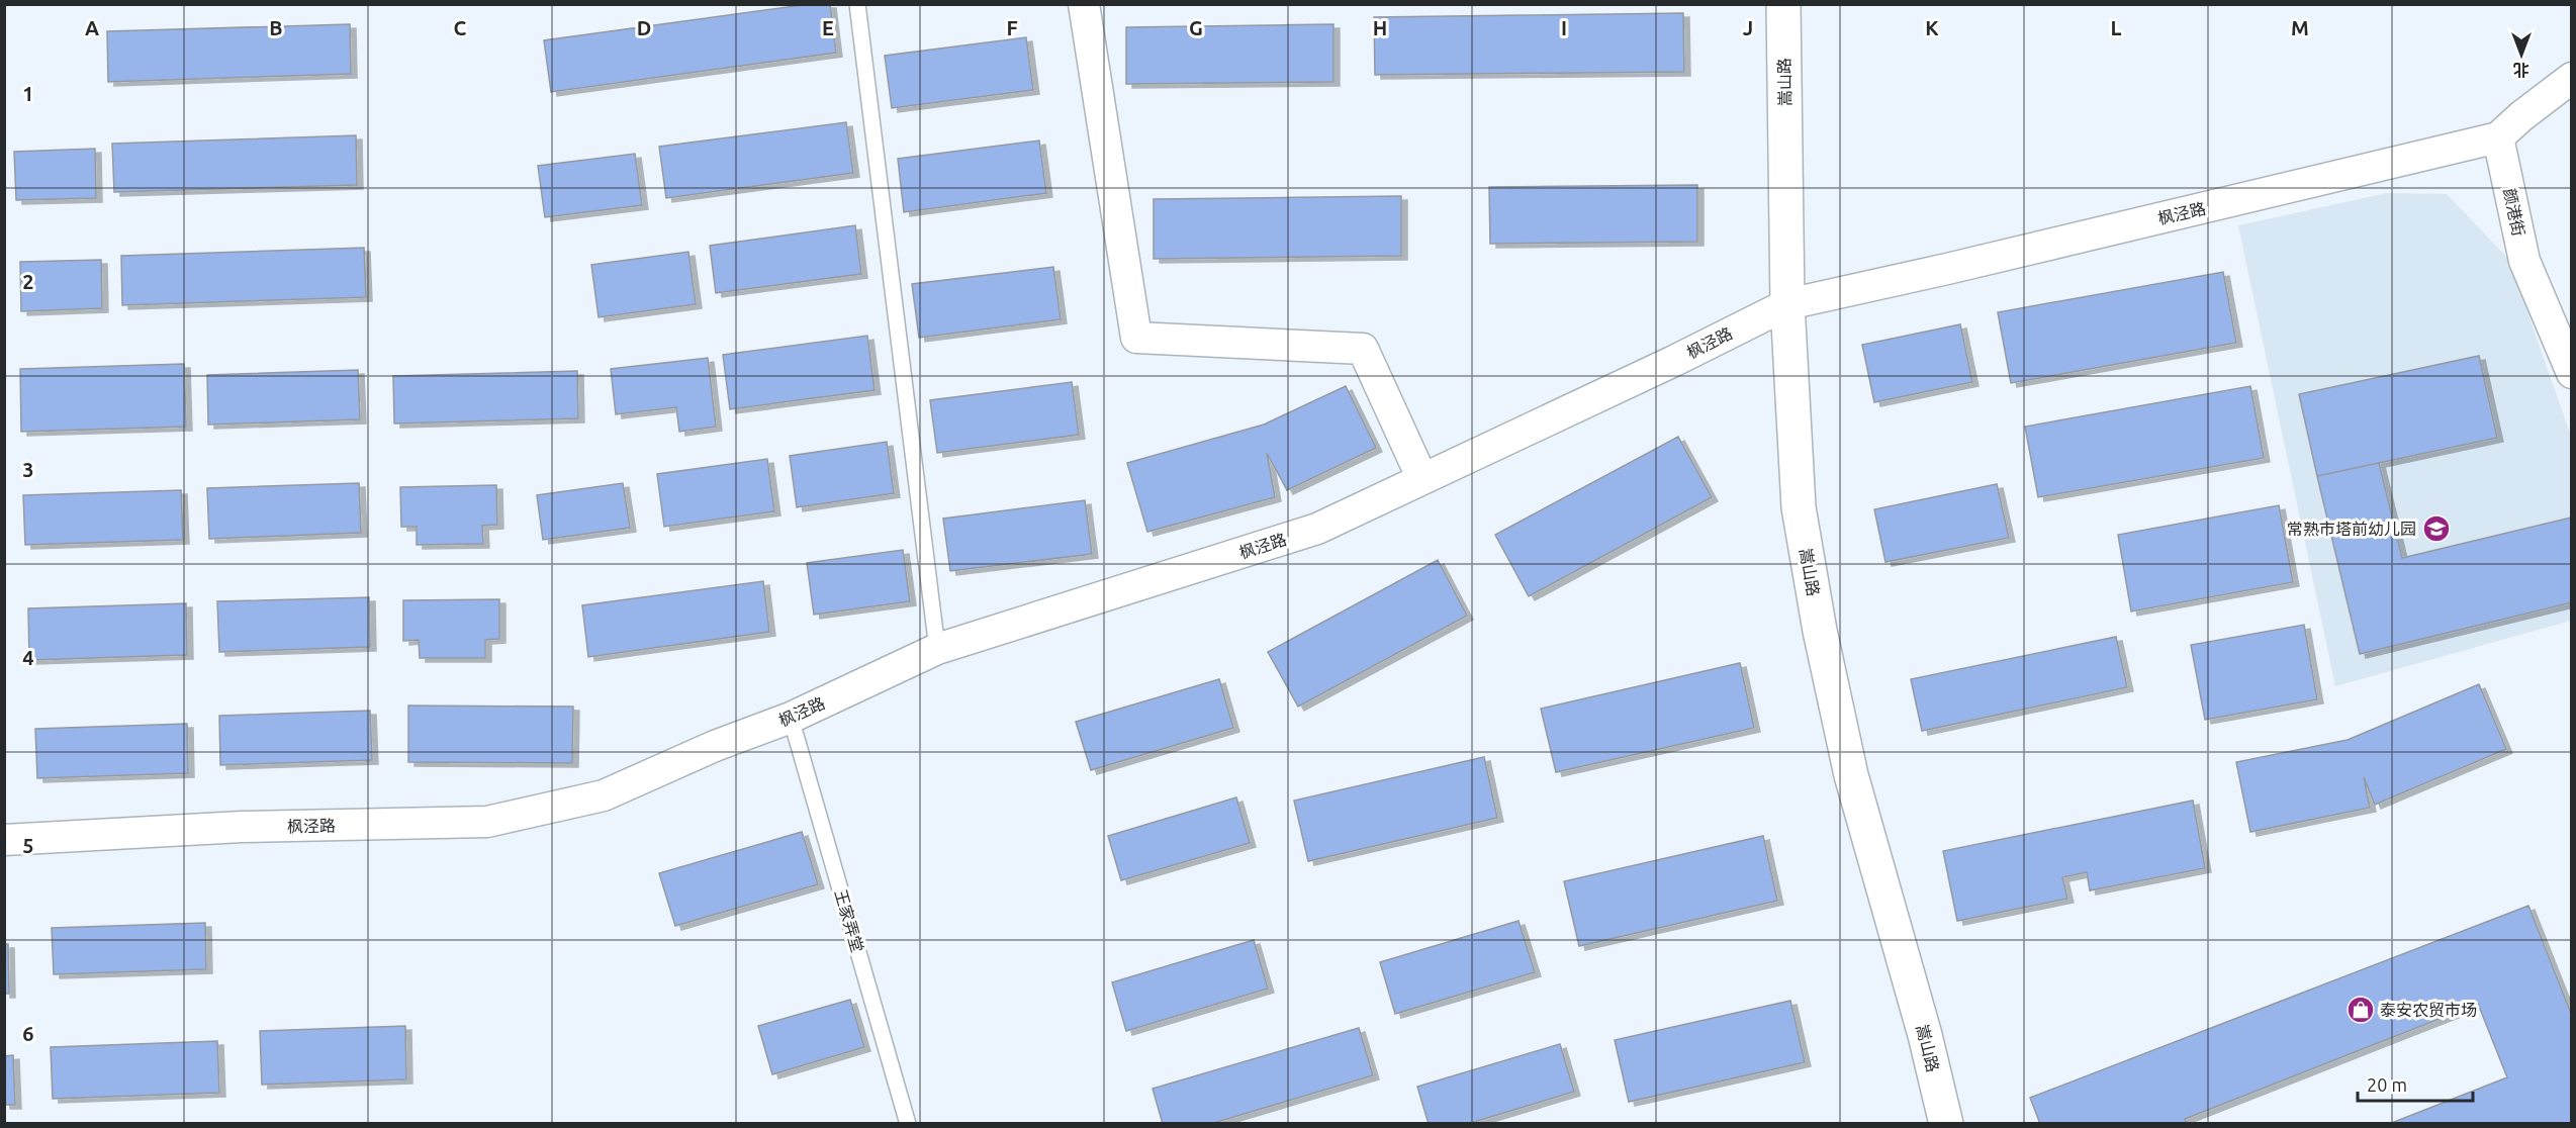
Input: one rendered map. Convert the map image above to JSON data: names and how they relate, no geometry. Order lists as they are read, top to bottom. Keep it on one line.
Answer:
{"streets":{"street":["嵩山路","颜港街","枫泾路"],"lane":["王家弄堂"]},"crossings":[["嵩山路","枫泾路"],["颜港街","枫泾路"],["枫泾路","王家弄堂"]],"places":{"school or university":["常熟市塔前幼儿园"],"shop":["泰安农贸市场"]},"scale_bar":"20 m","north":"bottom","grid":{"columns":["A","B","C","D","E","F","G","H","I","J","K","L","M"],"rows":["1","2","3","4","5","6"]}}
